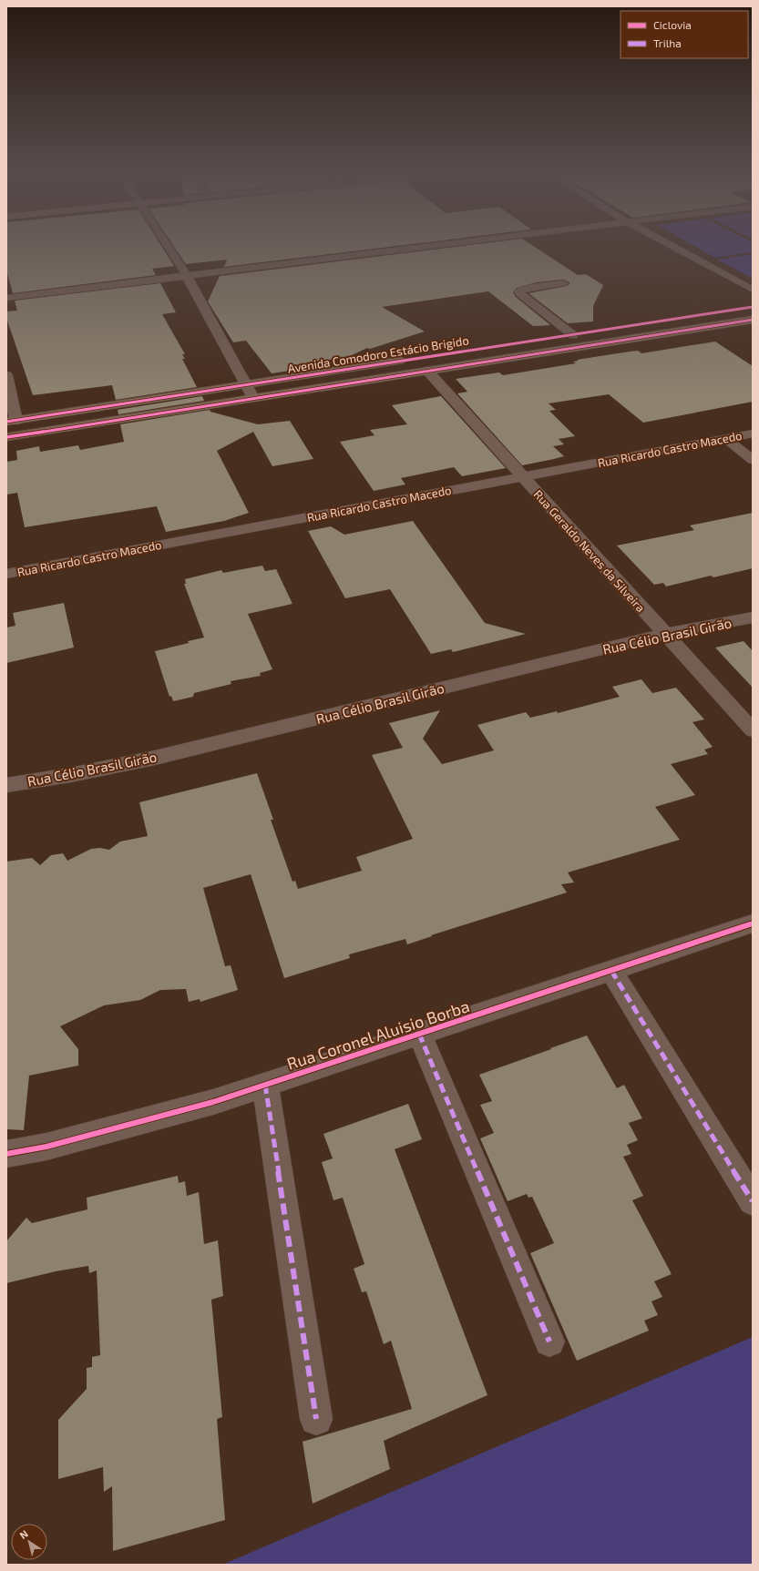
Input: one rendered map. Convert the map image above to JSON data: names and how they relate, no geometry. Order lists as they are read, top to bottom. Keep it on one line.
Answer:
{"streets":{"main road":["Avenida Comodoro Estácio Brigido"],"street":["Rua Ricardo Castro Macedo","Rua Geraldo Neves da Silveira","Rua Célio Brasil Girão","Rua Coronel Aluisio Borba"]},"crossings":[["Avenida Comodoro Estácio Brigido","Rua Geraldo Neves da Silveira"],["Rua Ricardo Castro Macedo","Rua Geraldo Neves da Silveira"],["Rua Geraldo Neves da Silveira","Rua Célio Brasil Girão"]],"legend":["Ciclovia","Trilha"],"north":"top left"}
